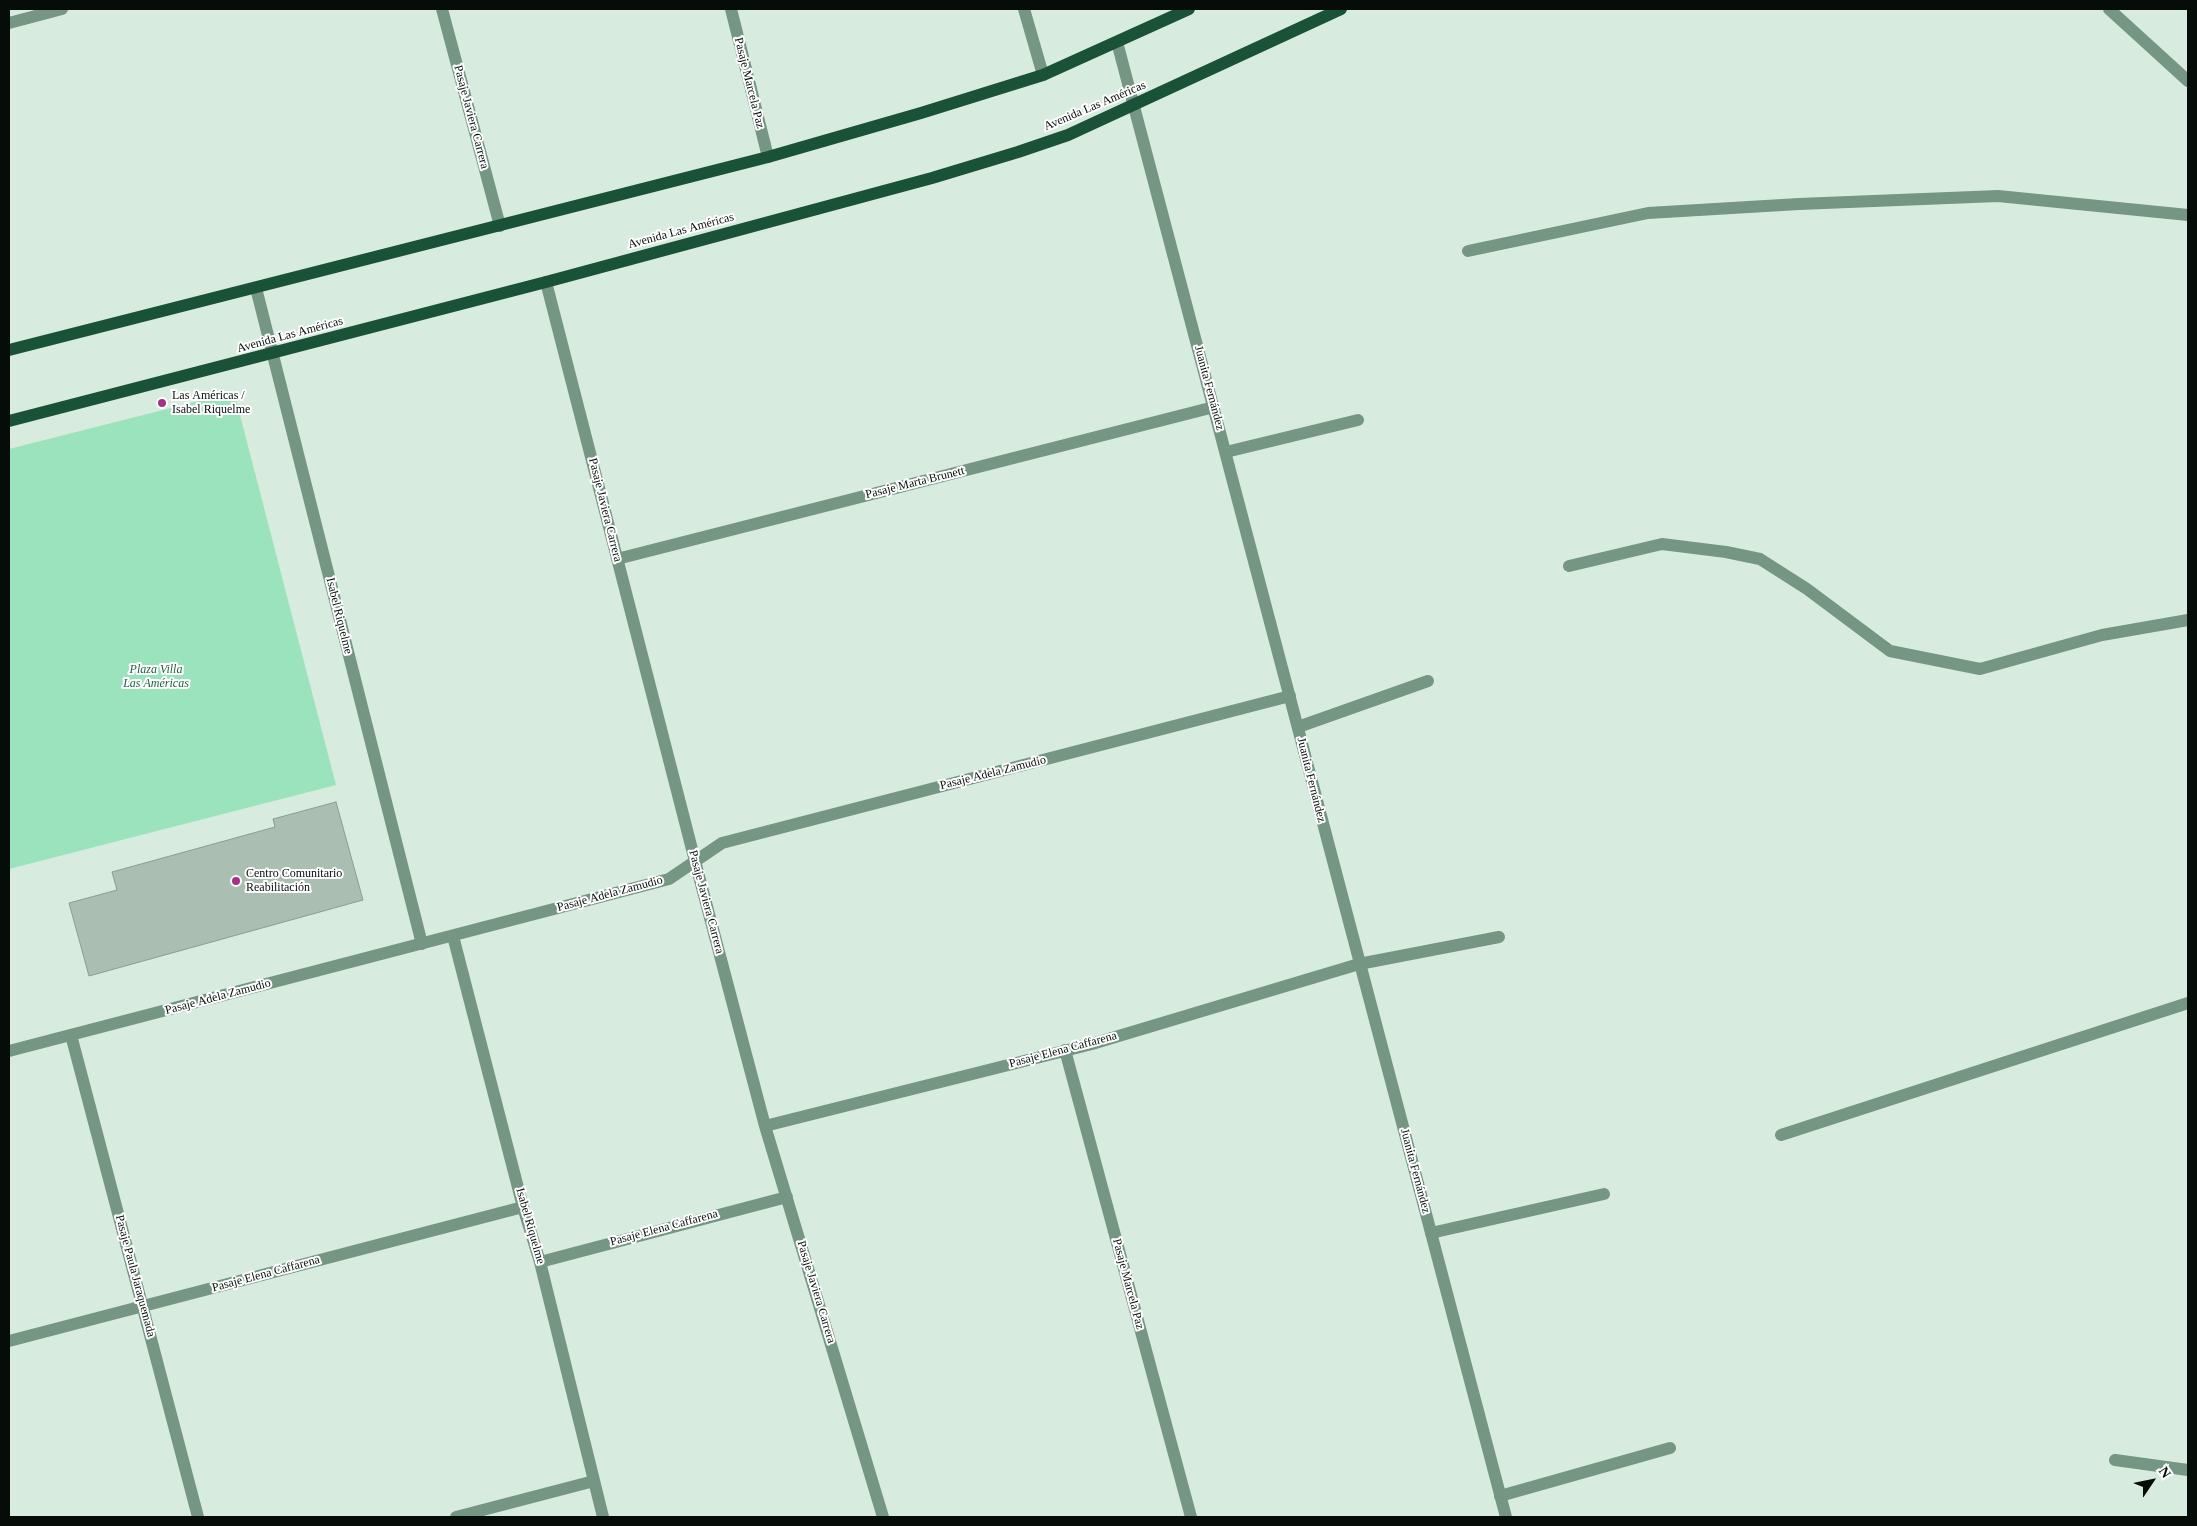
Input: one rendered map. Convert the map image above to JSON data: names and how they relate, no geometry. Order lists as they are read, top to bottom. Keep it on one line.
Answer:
{"streets":{"main road":["Avenida Las Américas"],"street":["Pasaje Marcela Paz","Pasaje Javiera Carrera","Juanita Fernández","Pasaje Marta Brunett","Isabel Riquelme","Pasaje Adela Zamudio","Pasaje Elena Caffarena","Pasaje Paula Jaraquemada"]},"crossings":[["Pasaje Marcela Paz","Pasaje Elena Caffarena"],["Avenida Las Américas","Pasaje Javiera Carrera"],["Avenida Las Américas","Juanita Fernández"],["Avenida Las Américas","Isabel Riquelme"],["Pasaje Javiera Carrera","Pasaje Marta Brunett"],["Pasaje Javiera Carrera","Pasaje Adela Zamudio"],["Pasaje Javiera Carrera","Pasaje Elena Caffarena"],["Juanita Fernández","Pasaje Marta Brunett"],["Juanita Fernández","Pasaje Adela Zamudio"],["Juanita Fernández","Pasaje Elena Caffarena"],["Isabel Riquelme","Pasaje Adela Zamudio"],["Isabel Riquelme","Pasaje Elena Caffarena"],["Pasaje Adela Zamudio","Pasaje Paula Jaraquemada"],["Pasaje Elena Caffarena","Pasaje Paula Jaraquemada"]],"parks":["Plaza Villa Las Américas"],"places":["Las Américas / Isabel Riquelme","Centro Comunitario Reabilitación"],"north":"top right"}
